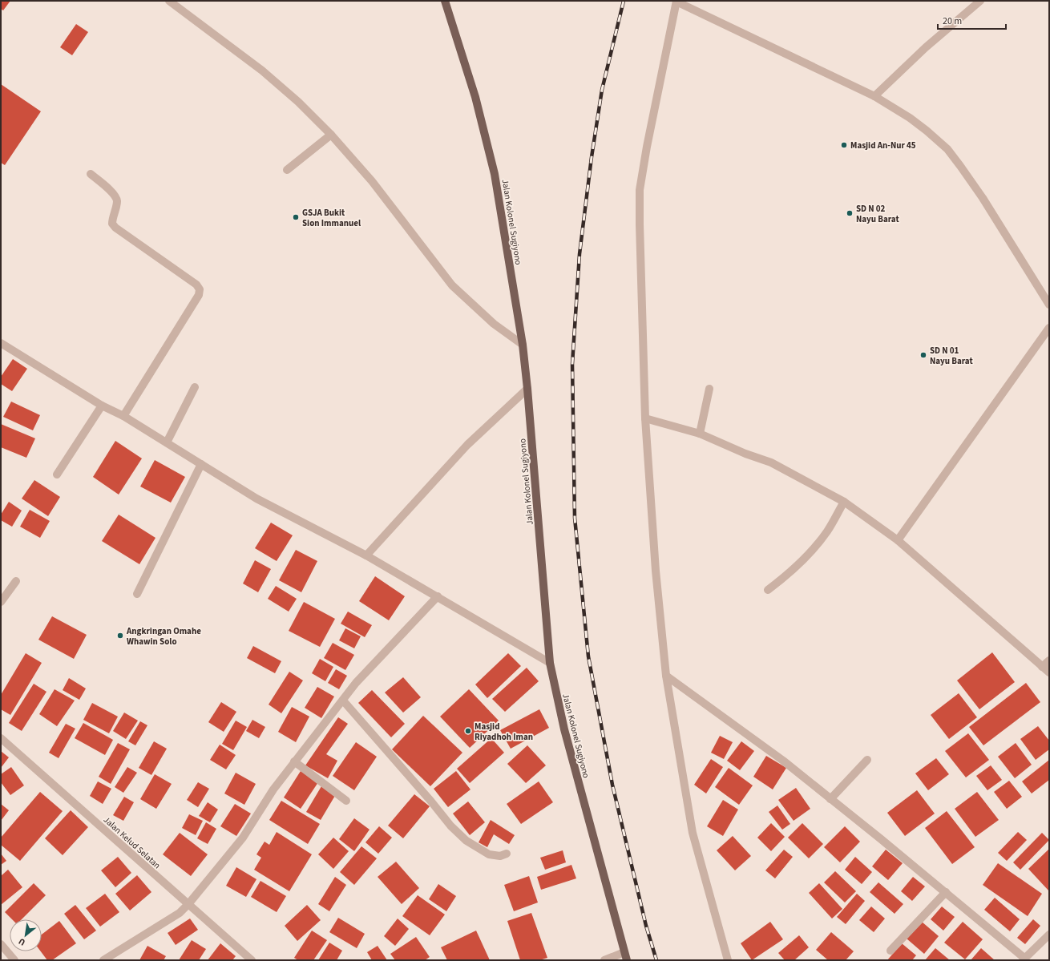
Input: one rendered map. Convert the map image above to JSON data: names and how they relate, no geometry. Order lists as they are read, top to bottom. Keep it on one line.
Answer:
{"streets":{"main road":["Jalan Kolonel Sugiyono"],"street":["Jalan Kelud Selatan"]},"places":["Masjid An-Nur 45","SD N 02 Nayu Barat","GSJA Bukit Sion Immanuel","SD N 01 Nayu Barat","Angkringan Omahe Whawin Solo","Masjid Riyadhoh Iman"],"scale_bar":"20 m","north":"bottom left"}
